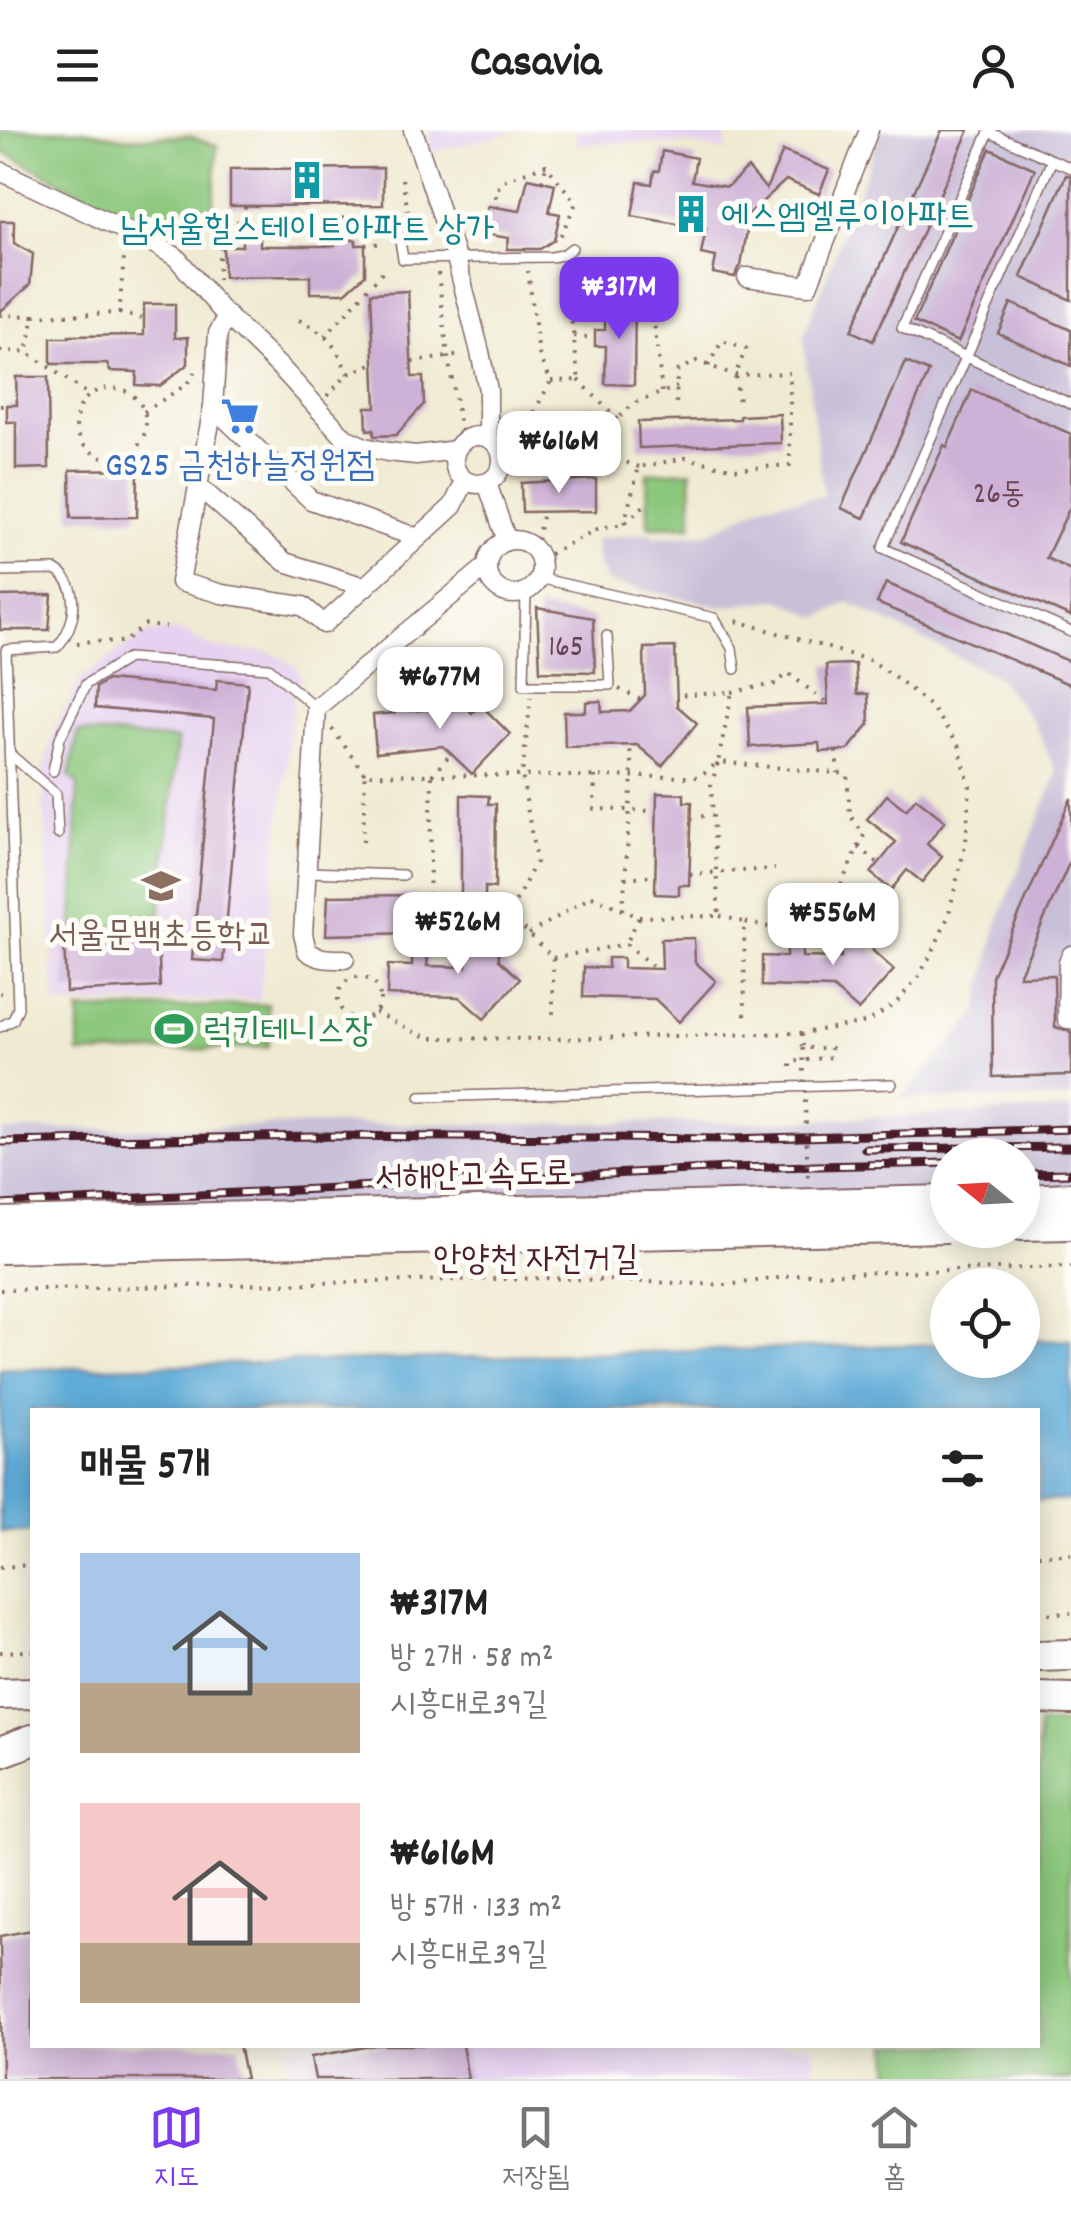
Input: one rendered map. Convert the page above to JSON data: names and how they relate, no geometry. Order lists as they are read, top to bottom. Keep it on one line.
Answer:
{"streets":{"highway":["서해안고속도로"],"path":["안양천 자전거길"]},"places":{"building":["남서울힐스테이트아파트 상가","에스엠엘루이아파트"],"supermarket":["GS25 금천하늘정원점"],"school or university":["서울문백초등학교"],"sports":["럭키테니스장"]},"house_numbers":["26동","165"],"north":"left","page":{"header":"Casavia","price":["₩317M","₩616M","₩677M","₩556M","₩526M"],"heading":"매물 5개","list":[{"name":"₩317M","note":"방 2개 · 58 m² · 시흥대로39길"},{"name":"₩616M","note":"방 5개 · 133 m² · 시흥대로39길"}],"tabs":["지도","저장됨","홈"]}}
